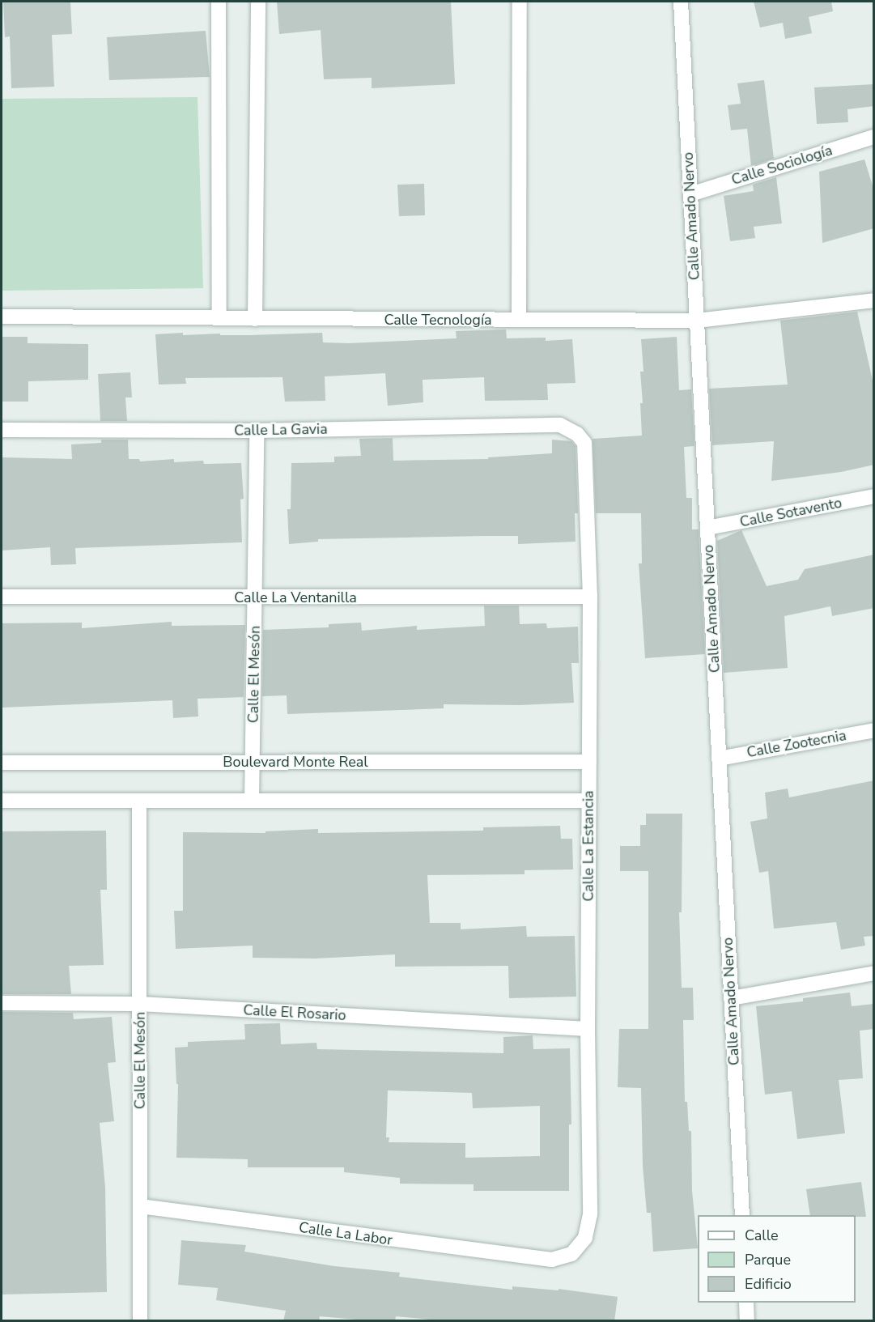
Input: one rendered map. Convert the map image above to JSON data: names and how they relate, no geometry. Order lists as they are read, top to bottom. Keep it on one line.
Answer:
{"streets":{"street":["Calle Sociología","Calle Amado Nervo","Calle Tecnología","Calle La Gavia","Calle Sotavento","Calle La Ventanilla","Calle El Mesón","Calle Zootecnia","Boulevard Monte Real","Calle La Estancia","Calle El Rosario","Calle La Labor"]},"crossings":[["Calle Sociología","Calle Amado Nervo"],["Calle Amado Nervo","Calle Tecnología"],["Calle Amado Nervo","Calle Sotavento"],["Calle Amado Nervo","Calle Zootecnia"],["Calle La Gavia","Calle El Mesón"],["Calle La Gavia","Calle La Estancia"],["Calle La Ventanilla","Calle El Mesón"],["Calle La Ventanilla","Calle La Estancia"],["Calle El Mesón","Boulevard Monte Real"],["Calle El Mesón","Calle El Rosario"],["Calle El Mesón","Calle La Labor"],["Boulevard Monte Real","Calle La Estancia"],["Calle La Estancia","Calle El Rosario"],["Calle La Estancia","Calle La Labor"]],"legend":["Calle","Parque","Edificio"]}
